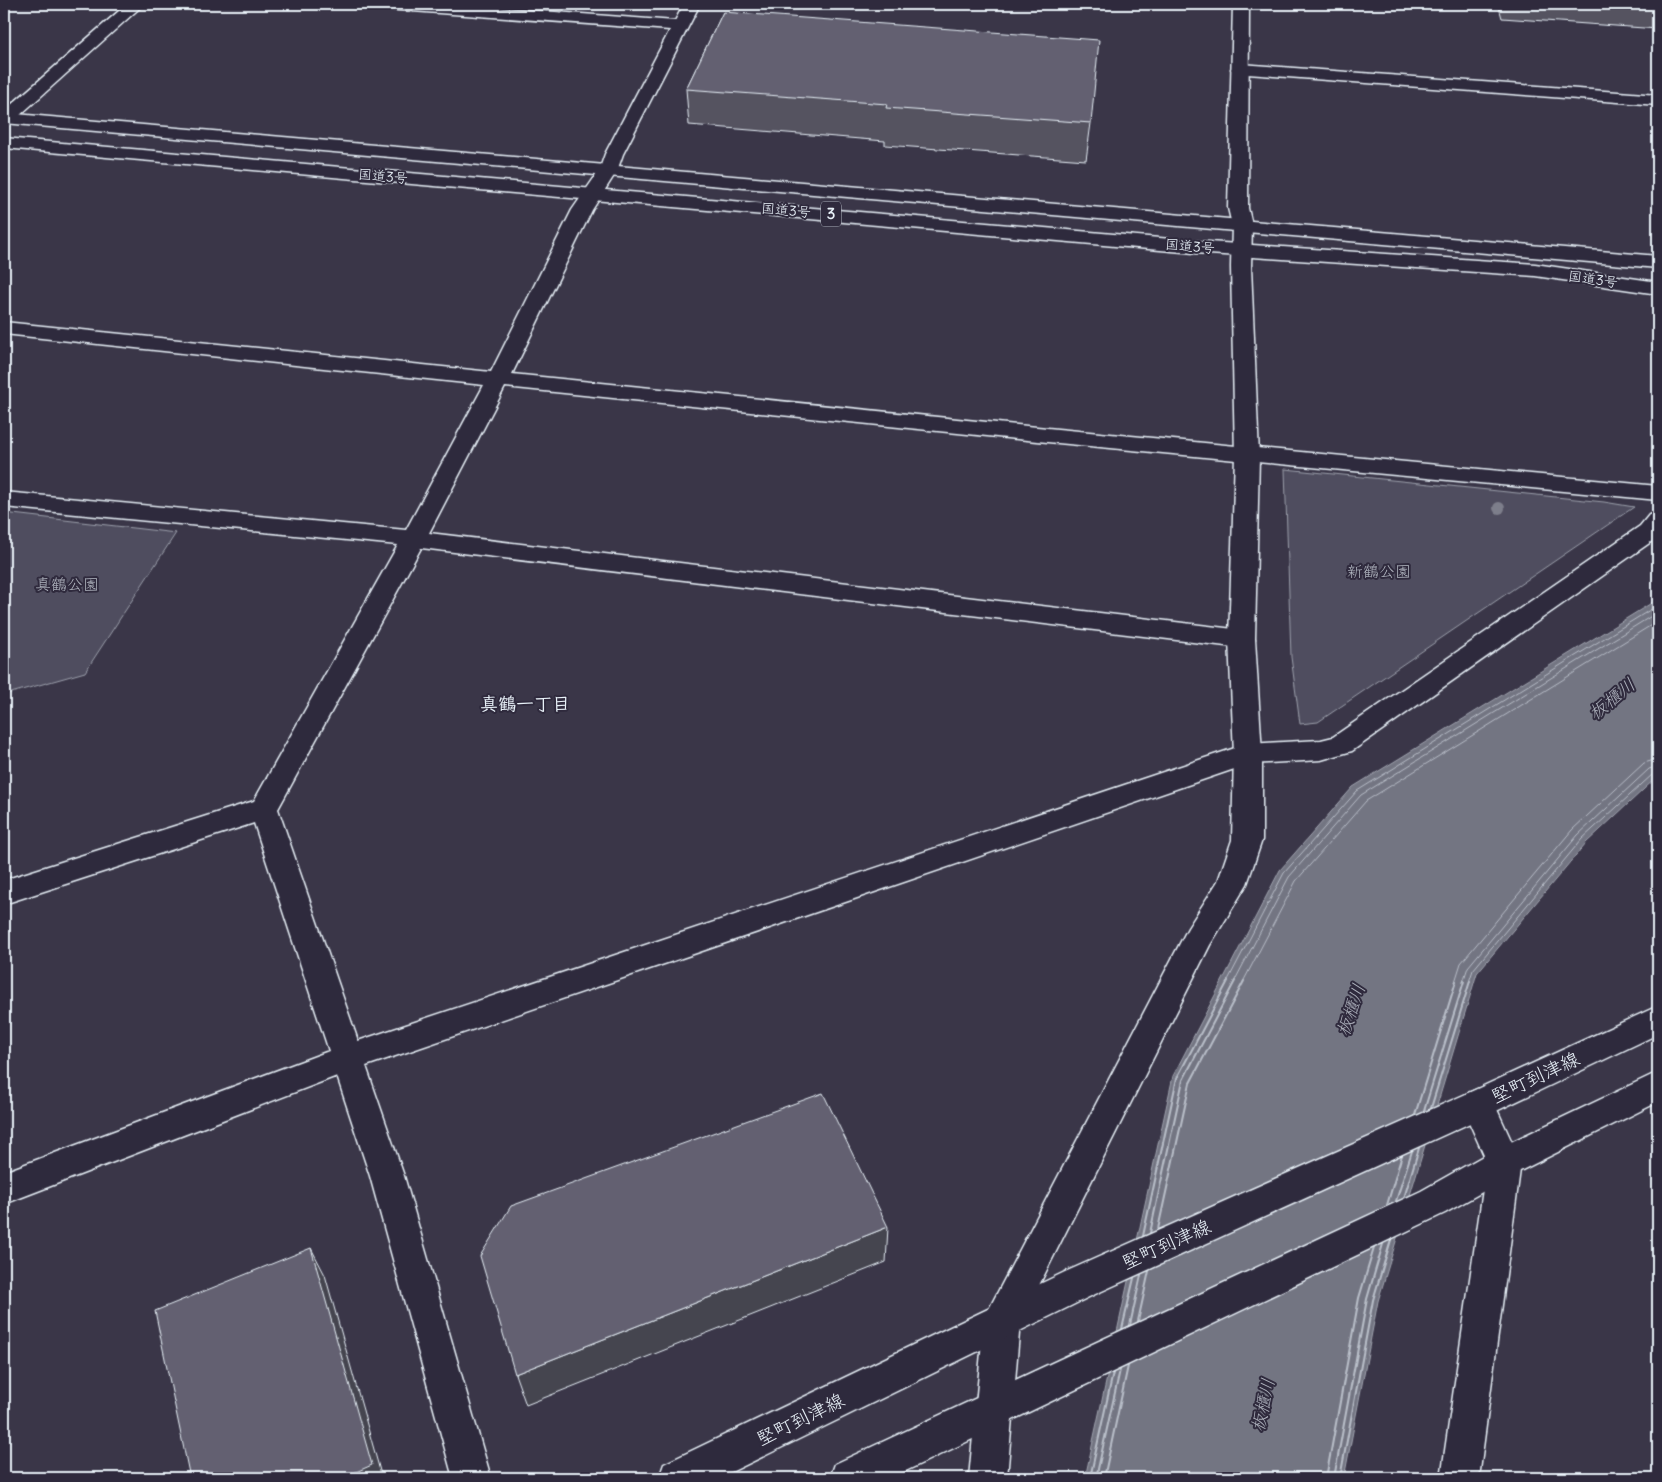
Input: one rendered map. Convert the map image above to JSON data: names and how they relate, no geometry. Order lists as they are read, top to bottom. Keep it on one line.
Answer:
{"streets":{"main road":["国道3号","3","堅町到津線"]},"districts":["真鶴一丁目"],"water":["板櫃川"],"parks":["新鶴公園","真鶴公園"]}
